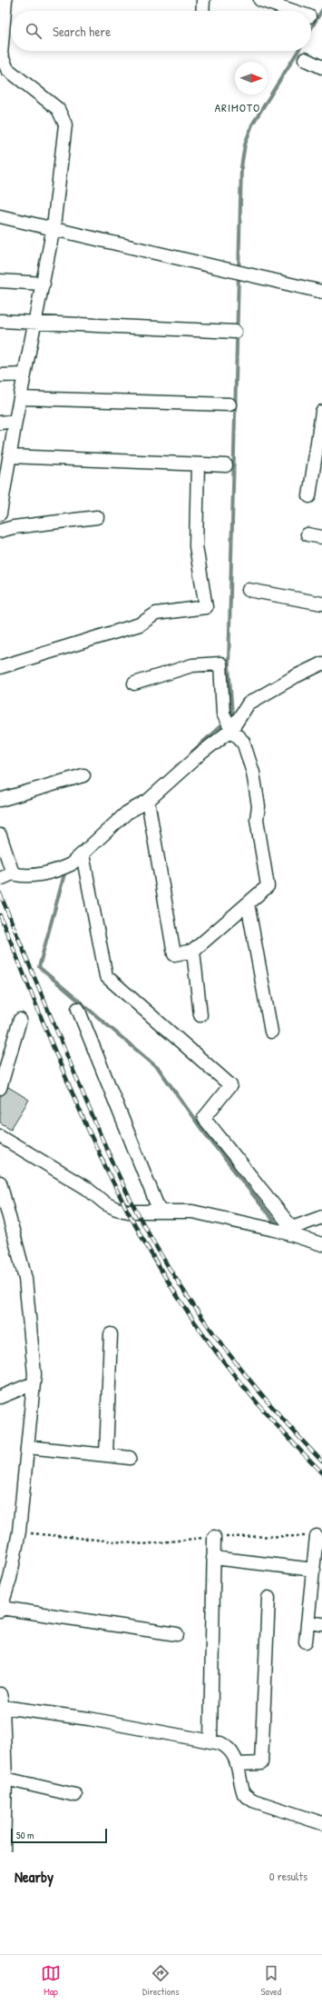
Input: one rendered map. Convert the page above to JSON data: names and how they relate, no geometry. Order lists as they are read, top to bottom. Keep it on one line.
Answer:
{"districts":["ARIMOTO"],"scale_bar":"50 m","north":"right","page":{"search":"Search here","scale":"50 m","heading":["Nearby","0 results"],"nav":["Map","Directions","Saved"]}}
